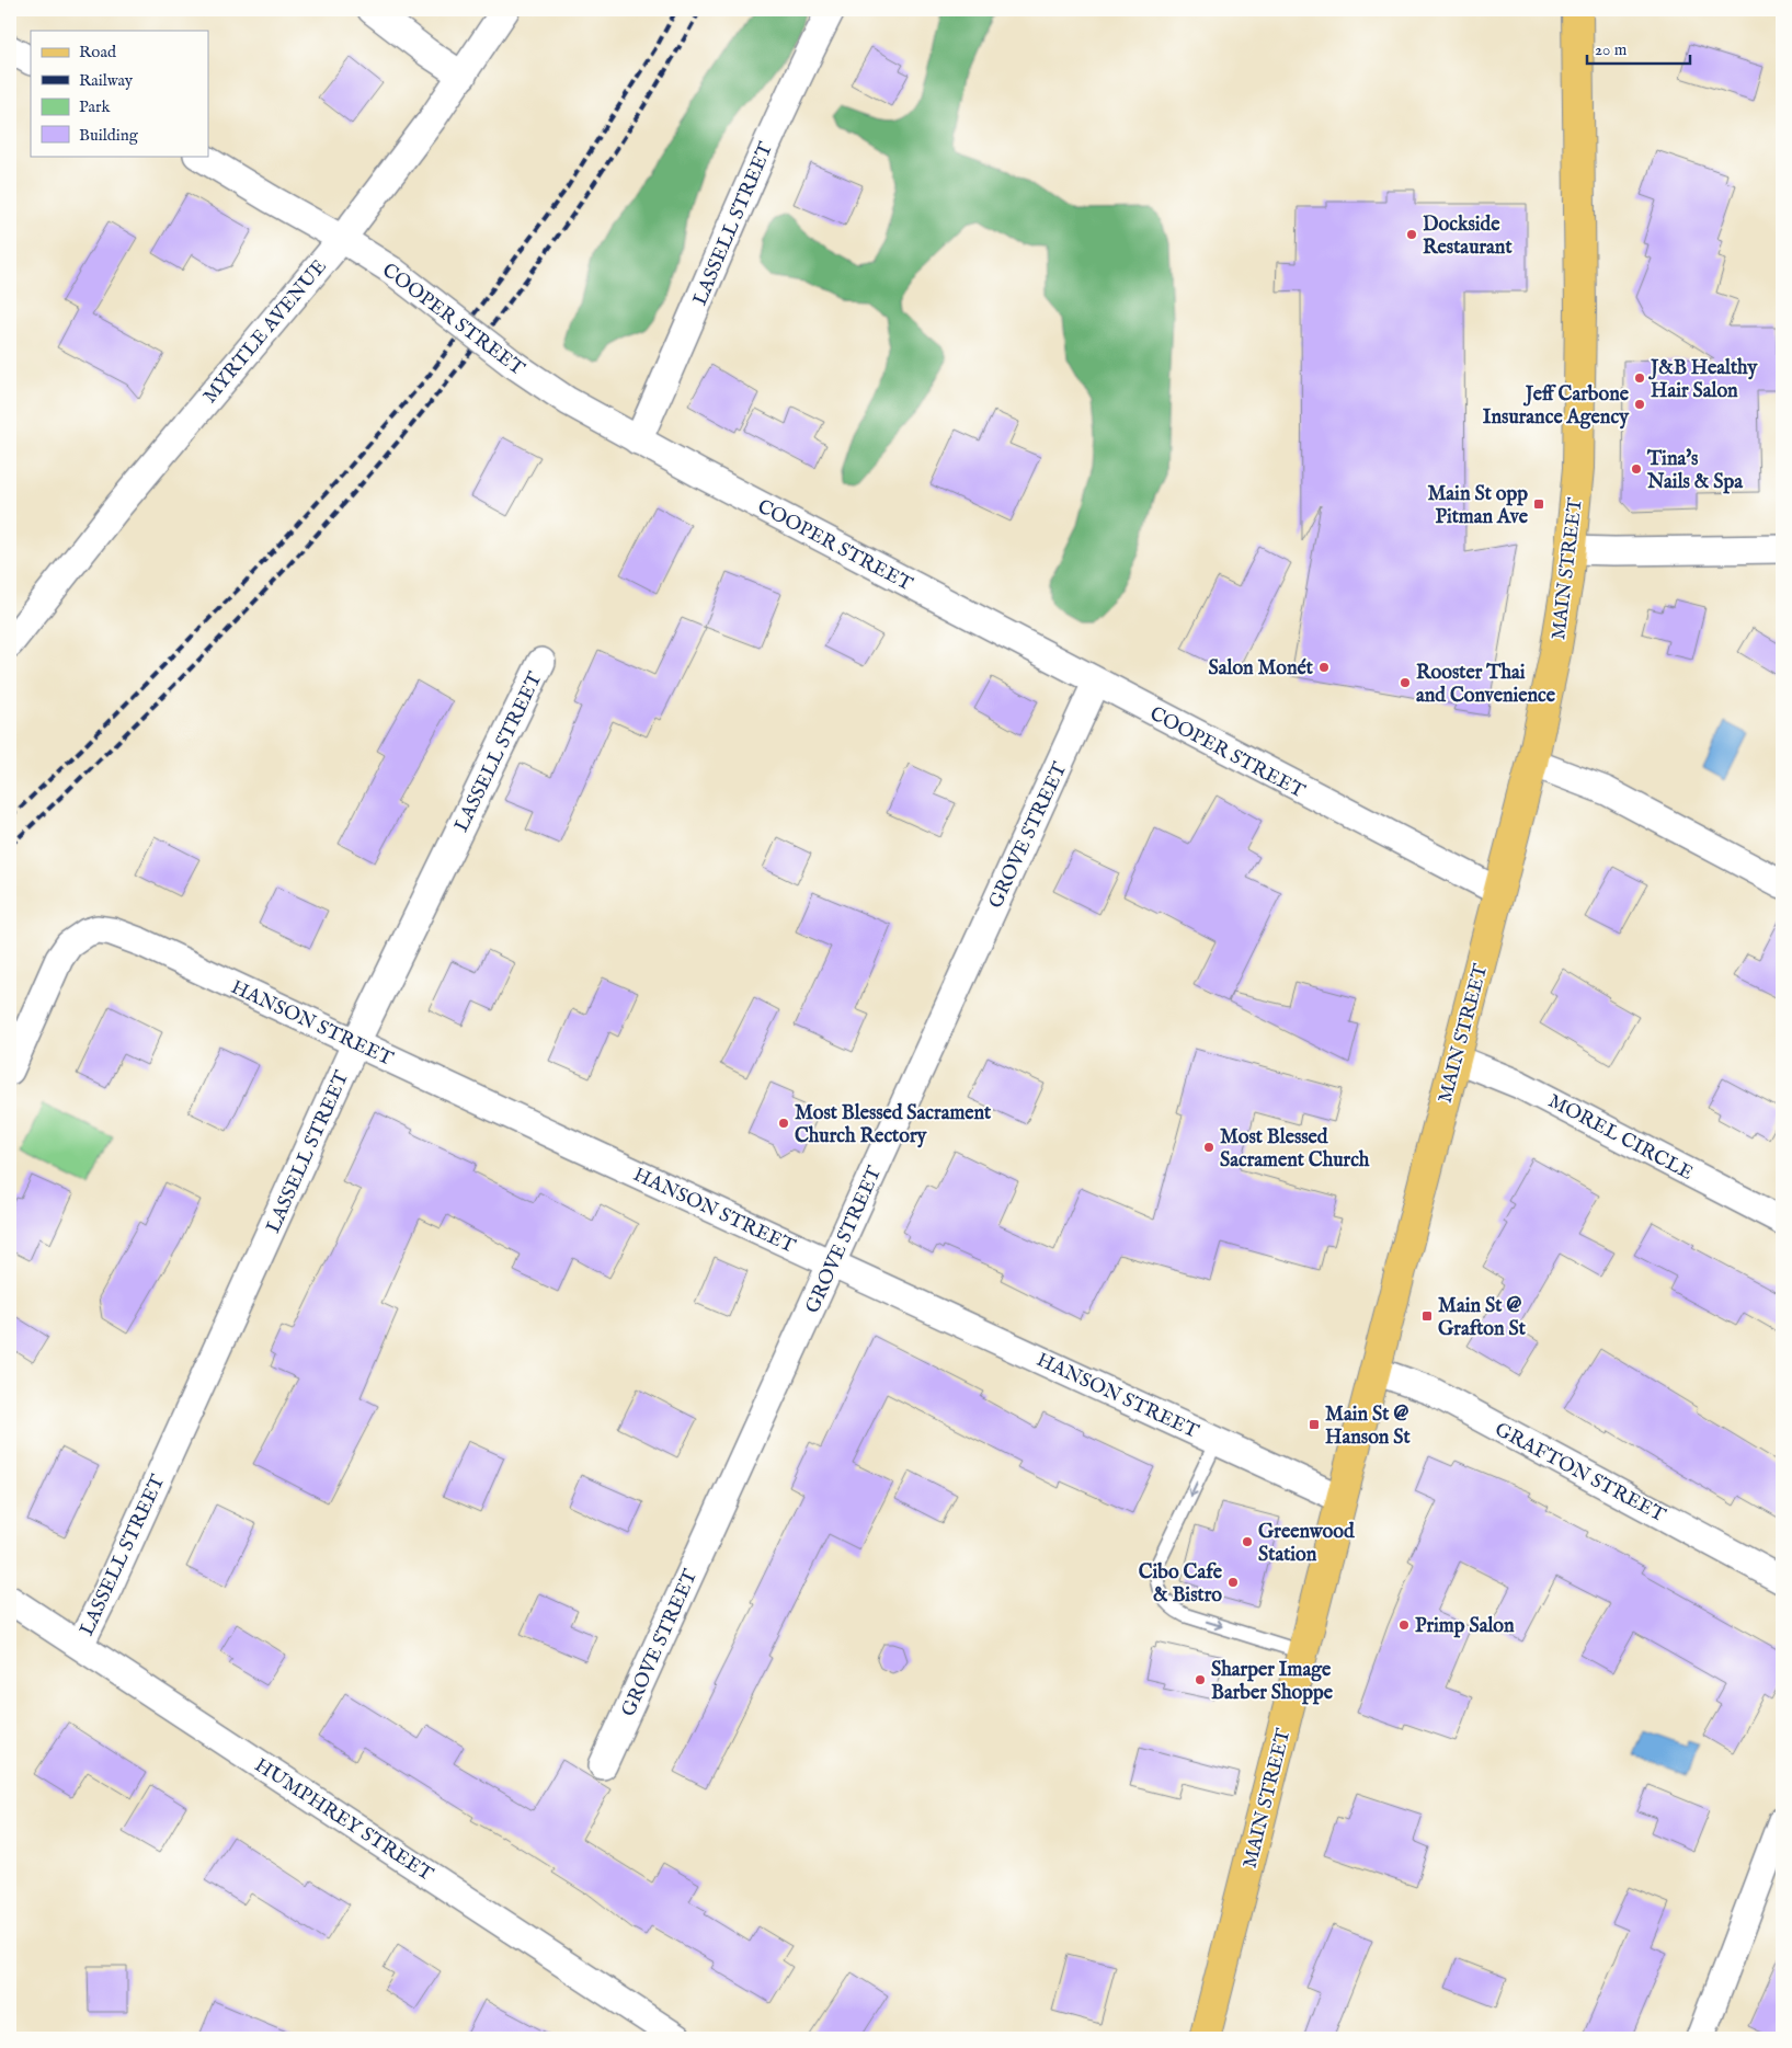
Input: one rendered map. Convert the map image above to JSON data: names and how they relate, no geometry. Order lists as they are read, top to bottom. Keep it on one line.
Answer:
{"streets":{"main road":["MAIN STREET"],"street":["LASSELL STREET","COOPER STREET","MYRTLE AVENUE","GROVE STREET","HANSON STREET","MOREL CIRCLE","GRAFTON STREET","HUMPHREY STREET"]},"crossings":[["LASSELL STREET","COOPER STREET"],["LASSELL STREET","HANSON STREET"],["LASSELL STREET","HUMPHREY STREET"],["COOPER STREET","MYRTLE AVENUE"],["COOPER STREET","MAIN STREET"],["COOPER STREET","GROVE STREET"],["MAIN STREET","HANSON STREET"],["MAIN STREET","MOREL CIRCLE"],["MAIN STREET","GRAFTON STREET"],["GROVE STREET","HANSON STREET"]],"places":{"other":["Dockside Restaurant","J&B Healthy Hair Salon","Jeff Carbone Insurance Agency","Tina's Nails & Spa","Salon Monét","Rooster Thai and Convenience","Most Blessed Sacrament Church Rectory","Most Blessed Sacrament Church","Greenwood Station","Cibo Cafe & Bistro","Primp Salon","Sharper Image Barber Shoppe"],"transit":["Main St opp Pitman Ave","Main St @ Grafton St","Main St @ Hanson St"]},"legend":["Road","Railway","Park","Building"],"scale_bar":"20 m"}
